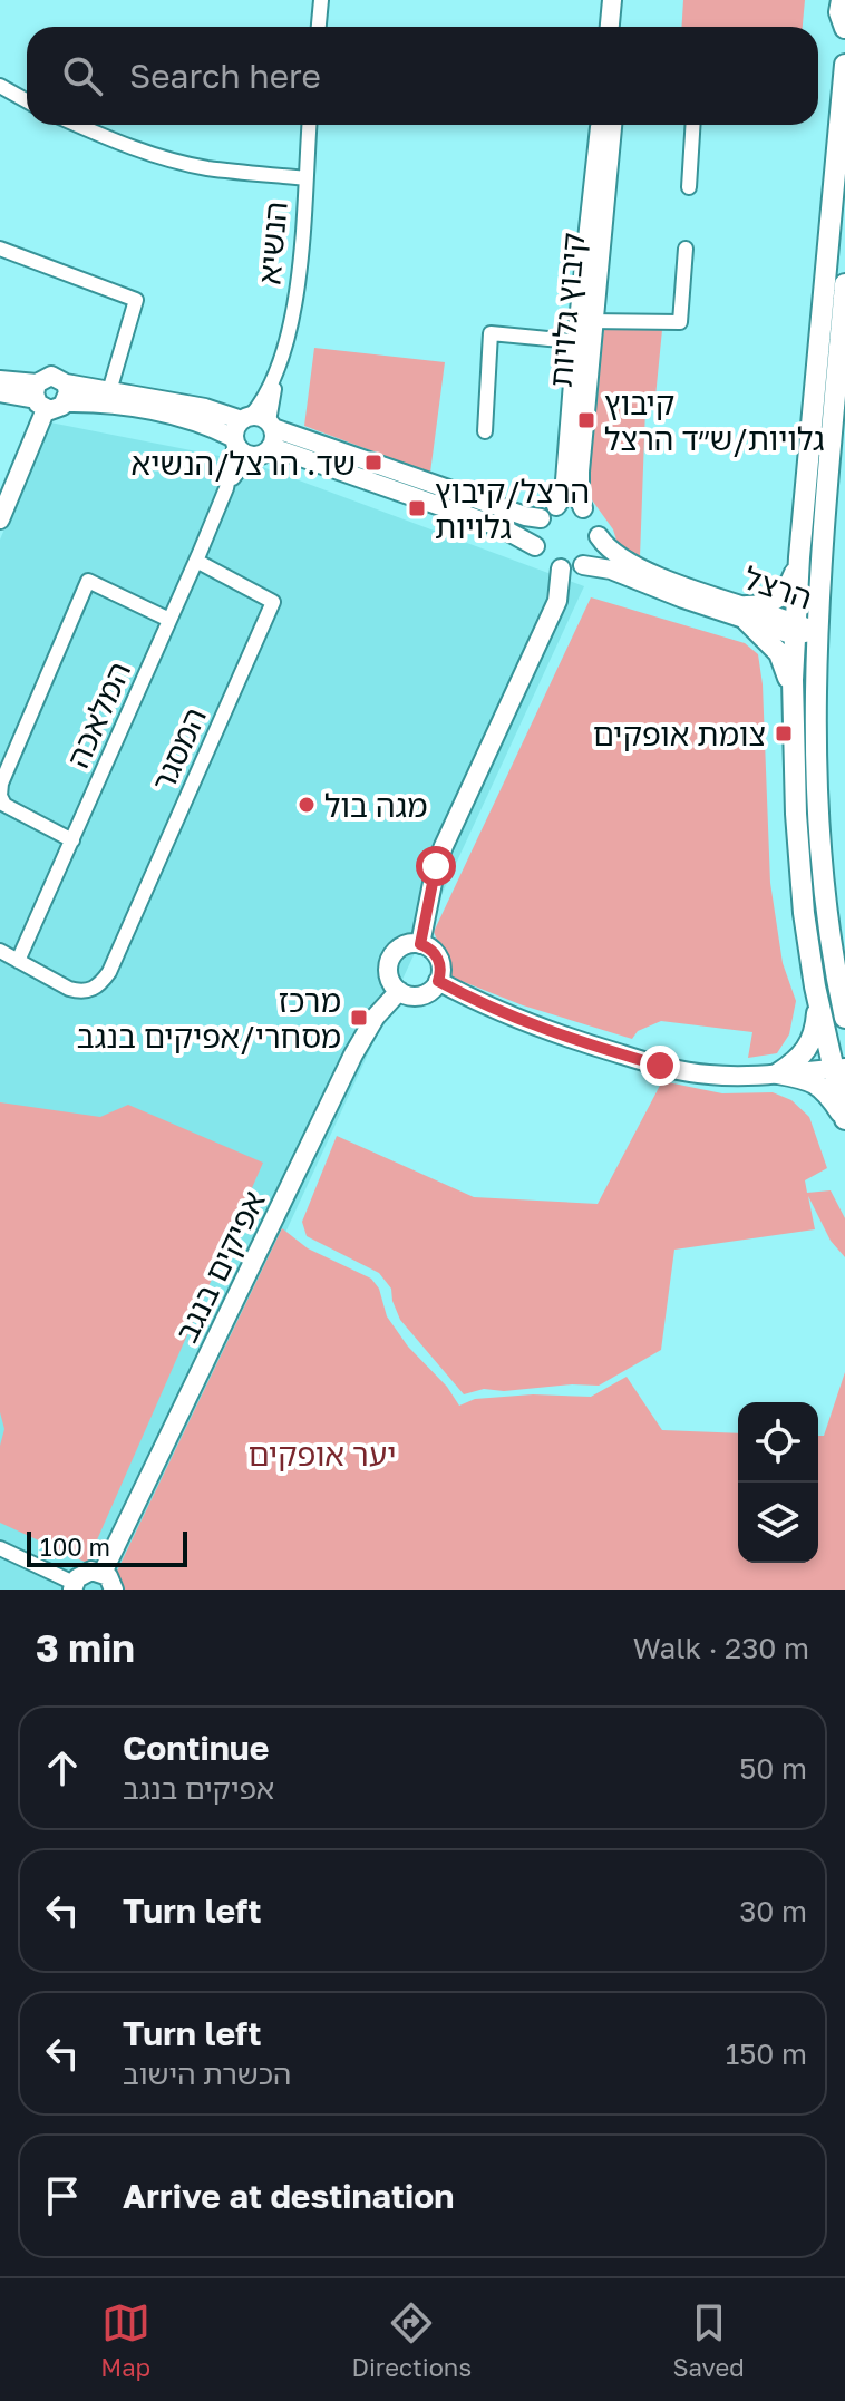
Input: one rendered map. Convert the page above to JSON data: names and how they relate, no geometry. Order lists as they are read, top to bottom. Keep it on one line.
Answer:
{"streets":{"street":["הנשיא","קיבוץ גלויות","הרצל","המלאכה","המסגר","אפיקים בנגב"]},"crossings":[["הנשיא","המלאכה"],["קיבוץ גלויות","הרצל"],["המלאכה","המסגר"]],"parks":["יער אופקים"],"places":{"transit":["קיבוץ גלויות/ש״ד הרצל","שד. הרצל/הנשיא","הרצל/קיבוץ גלויות","צומת אופקים","מרכז מסחרי/אפיקים בנגב"],"other":["מגה בול"]},"scale_bar":"100 m","page":{"search":"Search here","scale":"100 m","heading":["3 min","Walk · 230 m"],"list":[["Continue","אפיקים בנגב","50 m"],["Turn left","30 m"],["Turn left","הכשרת הישוב","150 m"],"Arrive at destination"],"nav":["Map","Directions","Saved"]}}
